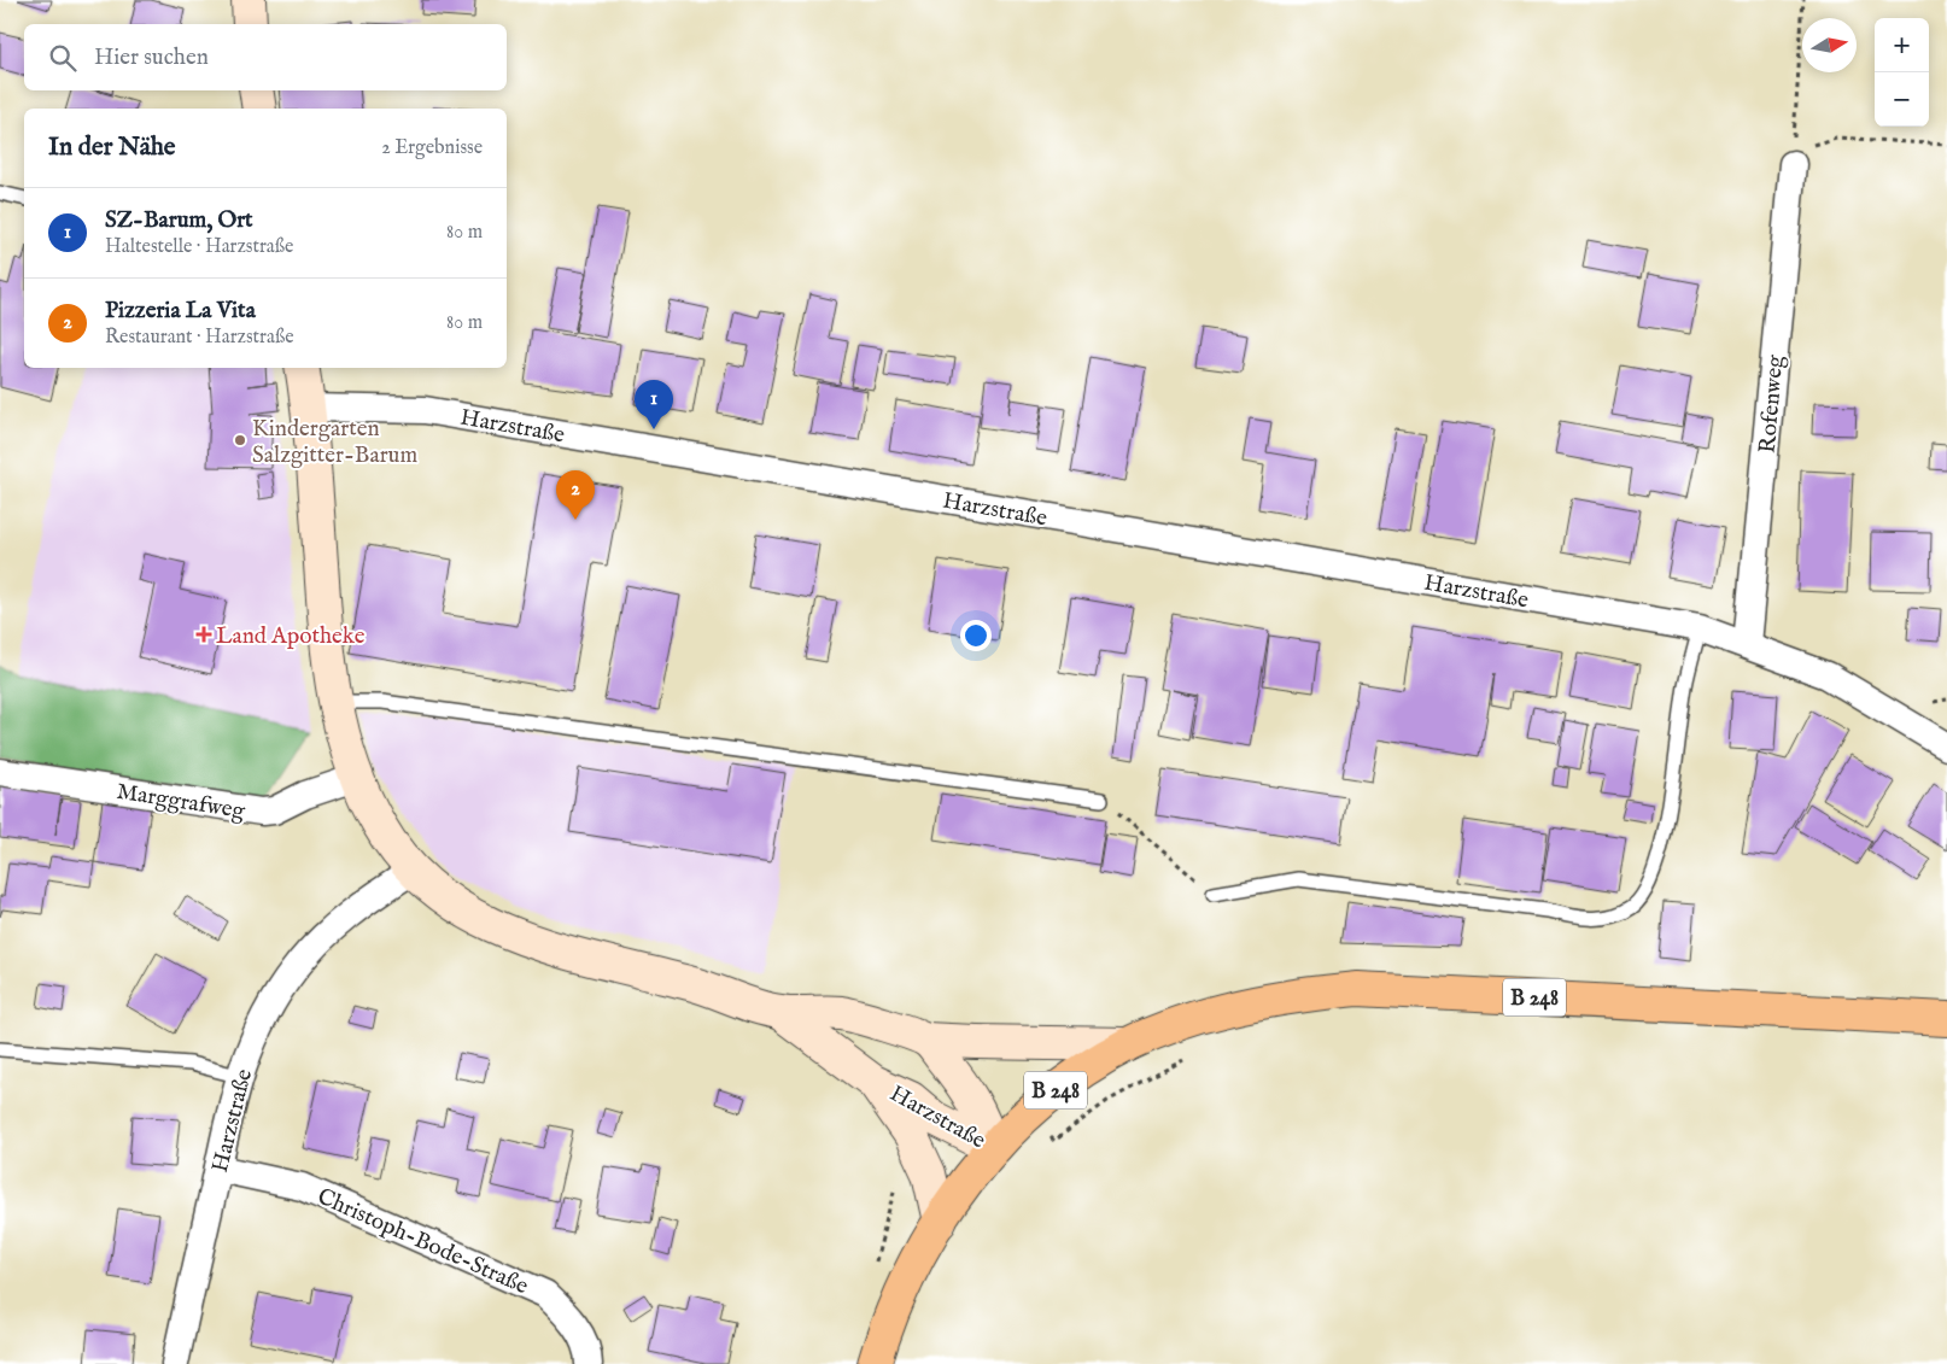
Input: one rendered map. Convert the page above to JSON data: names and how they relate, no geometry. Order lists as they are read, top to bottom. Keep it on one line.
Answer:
{"streets":{"main road":["Harzstraße","B 248"],"street":["Rofenweg","Marggrafweg","Christoph-Bode-Straße"]},"crossings":[["Rofenweg","Harzstraße"],["Harzstraße","Marggrafweg"],["Harzstraße","B 248"],["Harzstraße","Christoph-Bode-Straße"]],"places":{"other":["Kindergarten Salzgitter-Barum"],"health":["Land Apotheke"]},"north":"right","page":{"map_buttons":["+","−"],"search":"Hier suchen","heading":["In der Nähe","2 Ergebnisse"],"list":[{"mark":"1","name":"SZ-Barum, Ort","note":"Haltestelle · Harzstraße","value":"80 m"},{"mark":"2","name":"Pizzeria La Vita","note":"Restaurant · Harzstraße","value":"80 m"}],"pins":["1","2"]}}
